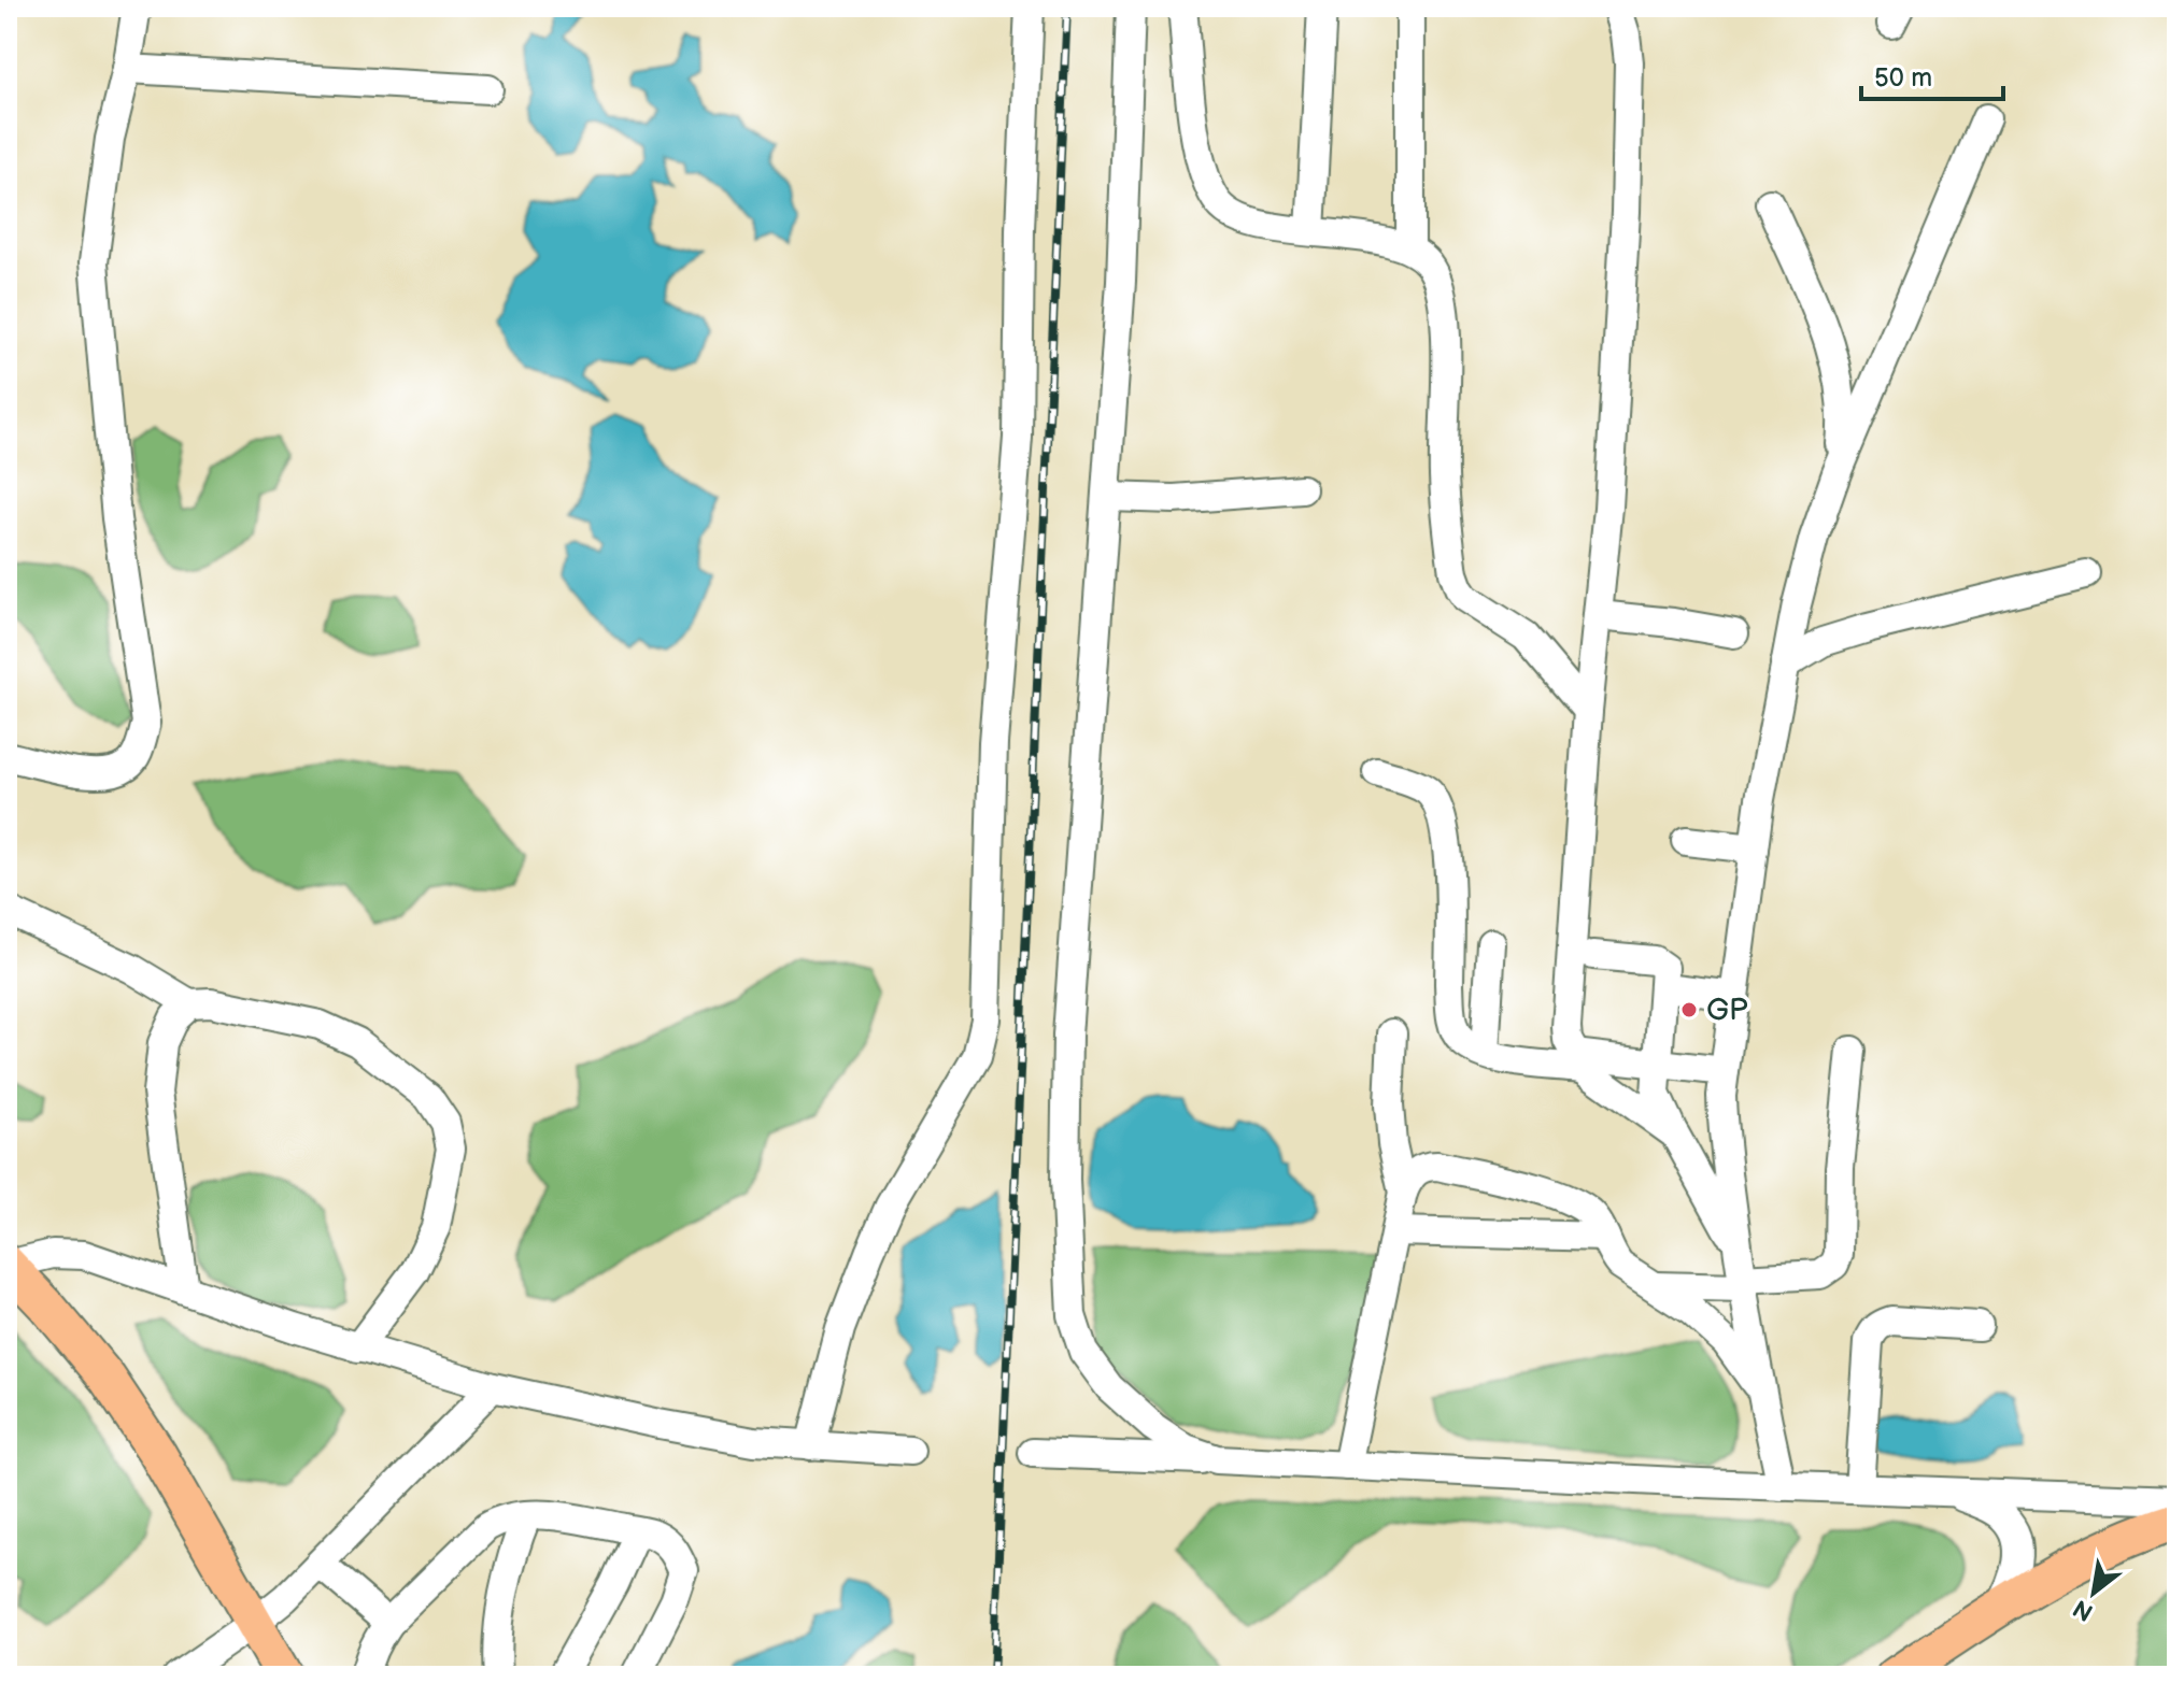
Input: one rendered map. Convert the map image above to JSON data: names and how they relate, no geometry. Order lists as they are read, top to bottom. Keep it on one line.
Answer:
{"places":["GP"],"scale_bar":"50 m","north":"bottom left"}
